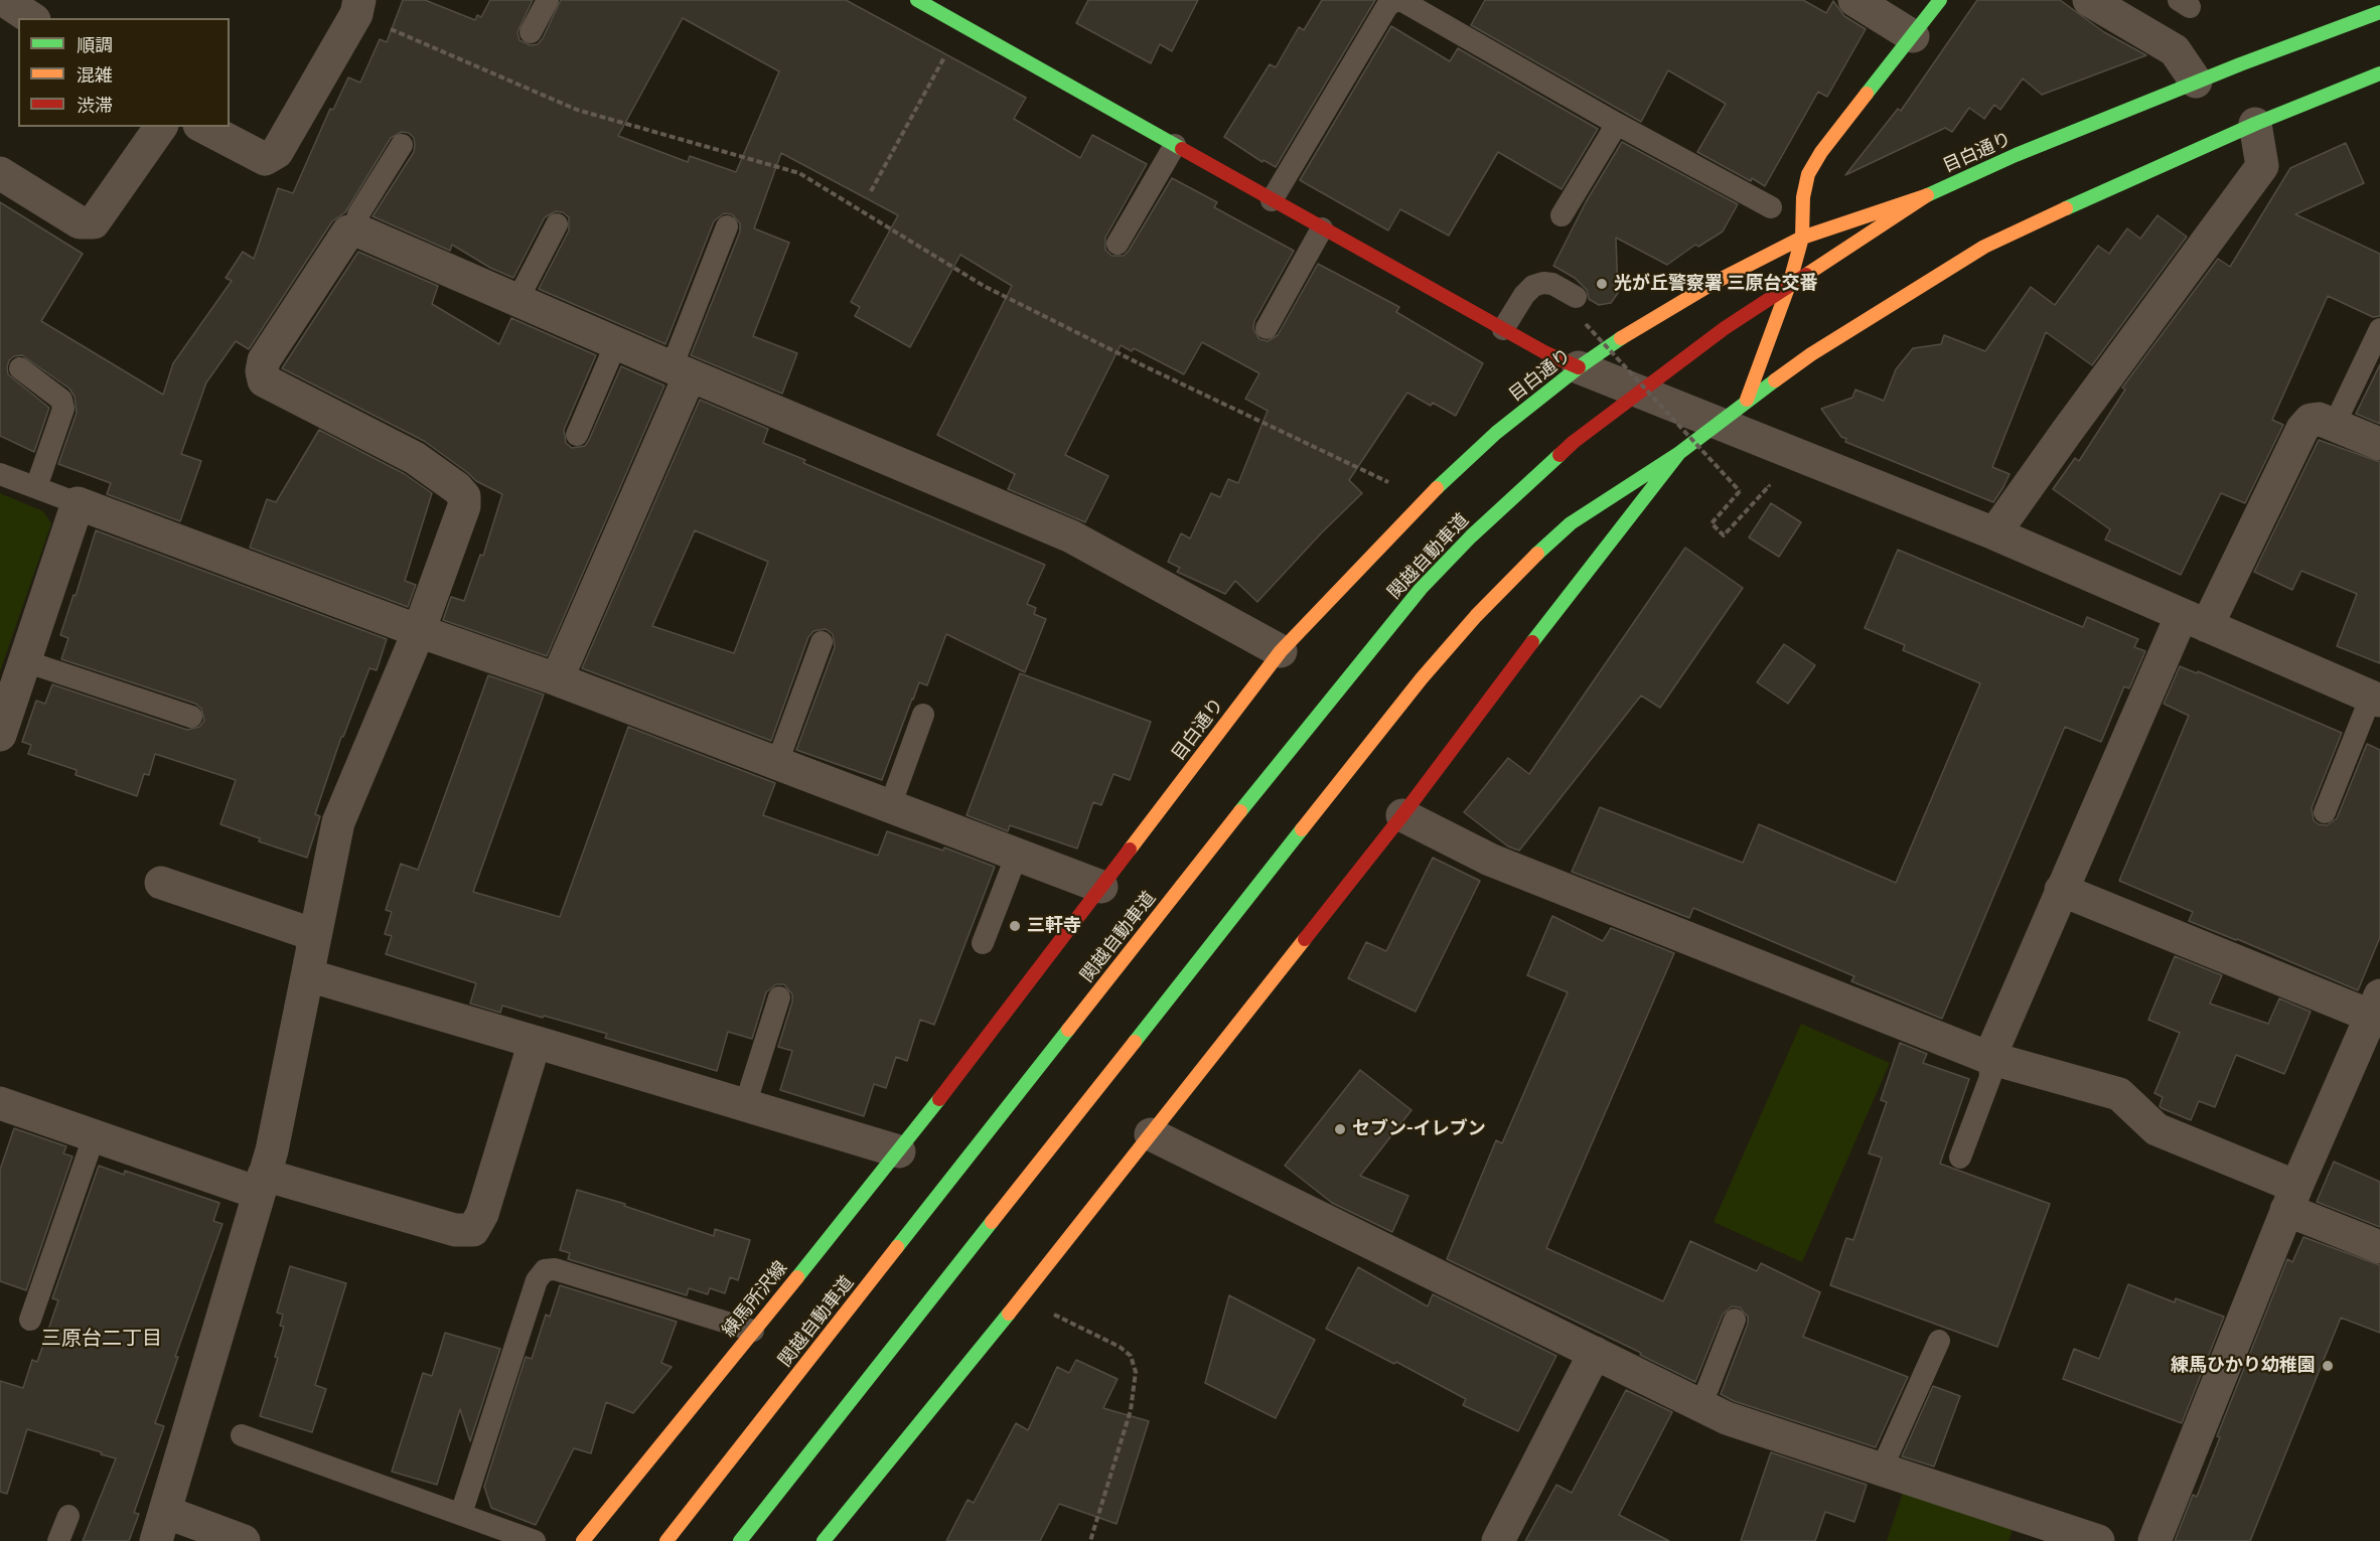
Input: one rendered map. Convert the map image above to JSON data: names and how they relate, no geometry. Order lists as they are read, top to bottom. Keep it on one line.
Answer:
{"streets":{"main road":["目白通り","関越自動車道","練馬所沢線"]},"crossings":[["目白通り","関越自動車道"],["目白通り","練馬所沢線"]],"districts":["三原台二丁目"],"places":["光が丘警察署 三原台交番","三軒寺","セブン-イレブン","練馬ひかり幼稚園"],"legend":["順調","混雑","渋滞"]}
